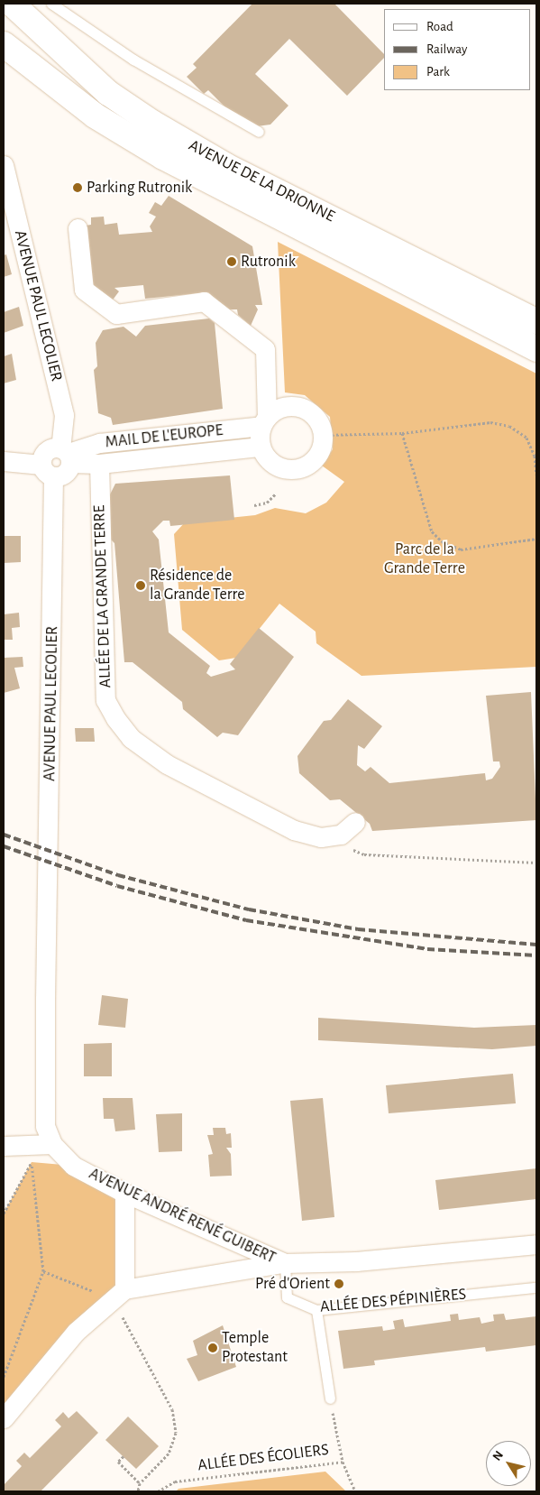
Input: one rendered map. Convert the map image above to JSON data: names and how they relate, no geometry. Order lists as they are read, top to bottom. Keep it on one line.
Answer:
{"streets":{"main road":["AVENUE DE LA DRIONNE"],"street":["AVENUE PAUL LECOLIER","MAIL DE L'EUROPE","ALLÉE DE LA GRANDE TERRE","AVENUE ANDRÉ RENÉ GUIBERT"],"lane":["ALLÉE DES PÉPINIÈRES"],"path":["ALLÉE DES ÉCOLIERS"]},"crossings":[["AVENUE PAUL LECOLIER","MAIL DE L'EUROPE"],["AVENUE PAUL LECOLIER","AVENUE ANDRÉ RENÉ GUIBERT"],["MAIL DE L'EUROPE","ALLÉE DE LA GRANDE TERRE"],["AVENUE ANDRÉ RENÉ GUIBERT","ALLÉE DES PÉPINIÈRES"]],"parks":["Parc de la Grande Terre"],"places":["Parking Rutronik","Rutronik","Résidence de la Grande Terre","Pré d'Orient","Temple Protestant"],"legend":["Road","Railway","Park"],"north":"top left"}
